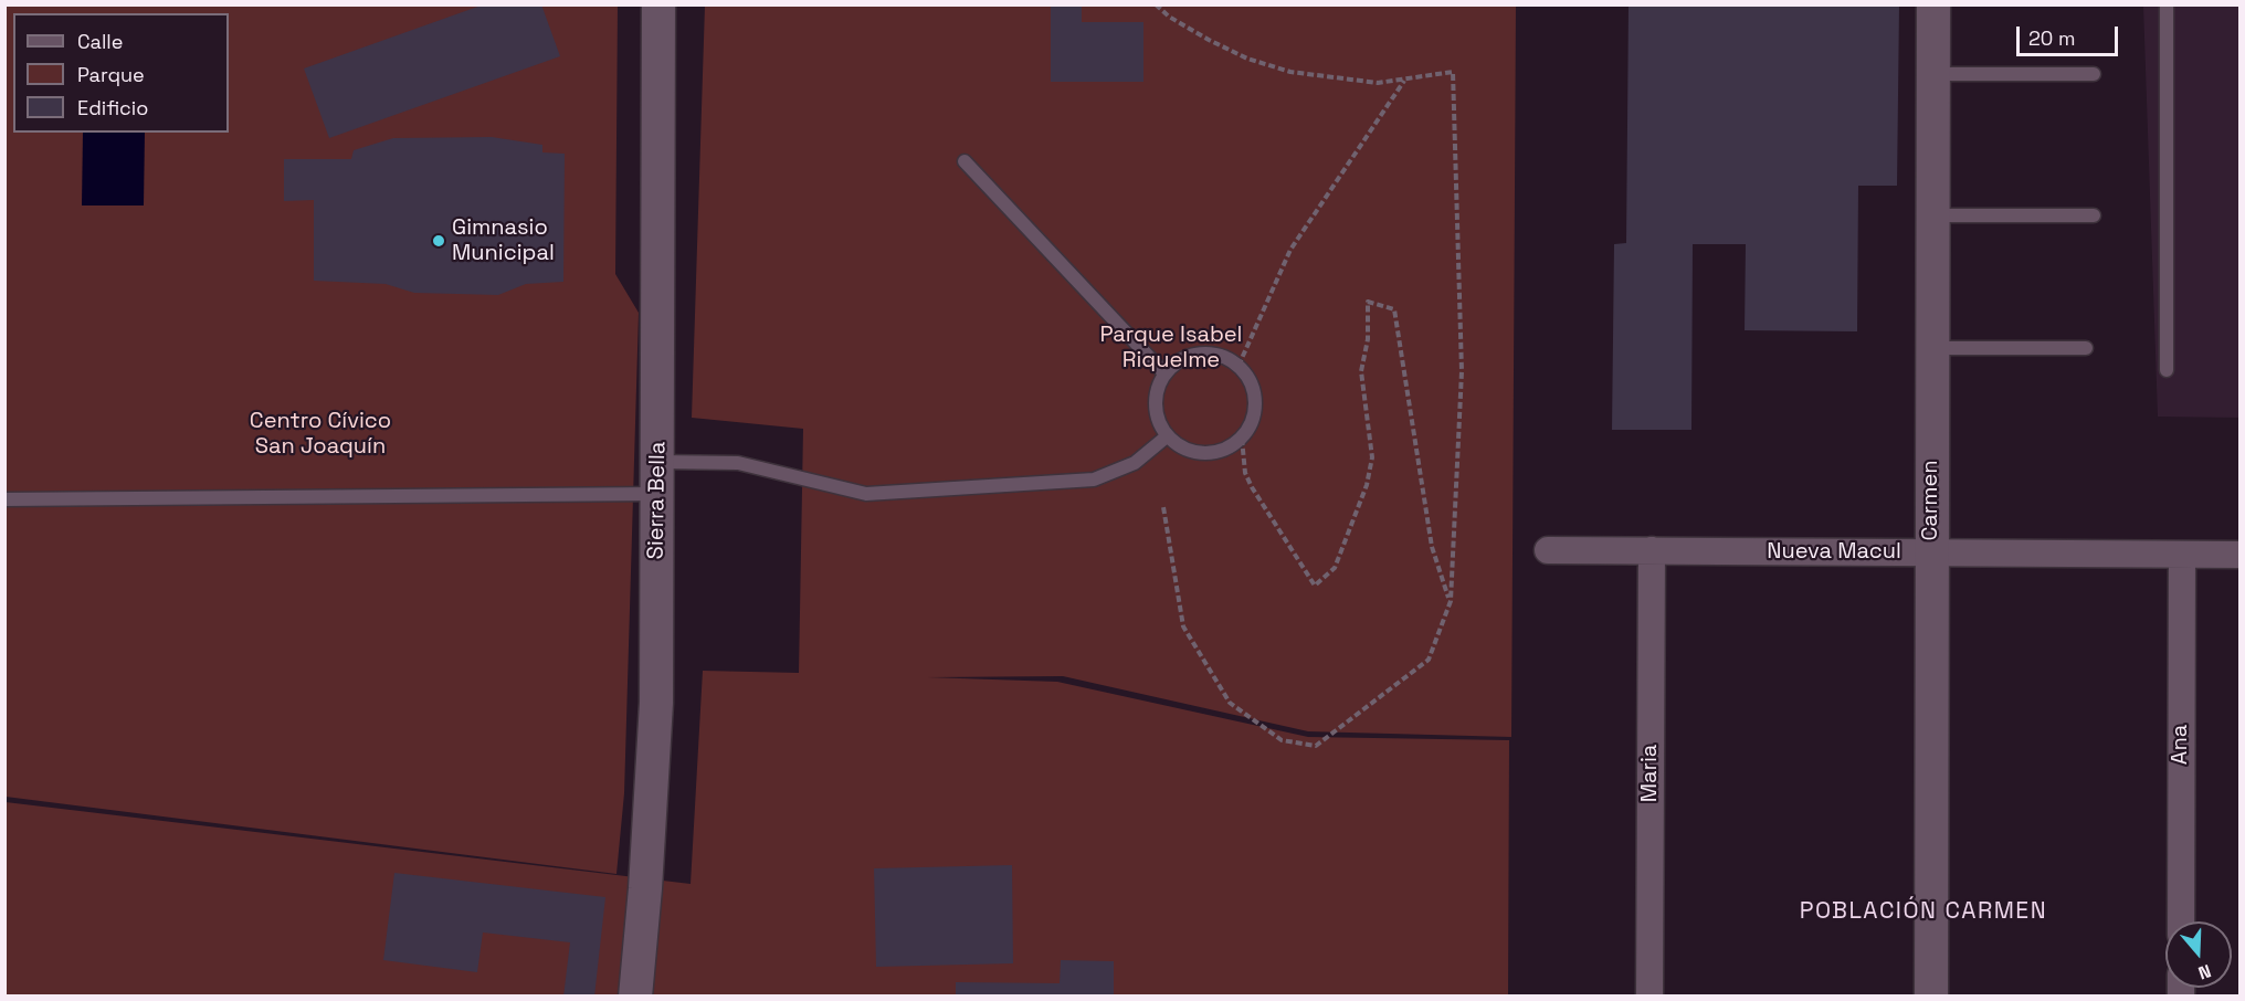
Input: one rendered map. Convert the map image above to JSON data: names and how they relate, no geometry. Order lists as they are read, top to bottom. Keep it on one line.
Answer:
{"streets":{"street":["Sierra Bella","Carmen","Nueva Macul","Ana","Maria"]},"crossings":[["Carmen","Nueva Macul"],["Nueva Macul","Ana"],["Nueva Macul","Maria"]],"districts":["POBLACIÓN CARMEN"],"parks":["Parque Isabel Riquelme","Centro Cívico San Joaquín"],"places":["Gimnasio Municipal"],"legend":["Calle","Parque","Edificio"],"scale_bar":"20 m","north":"bottom"}
